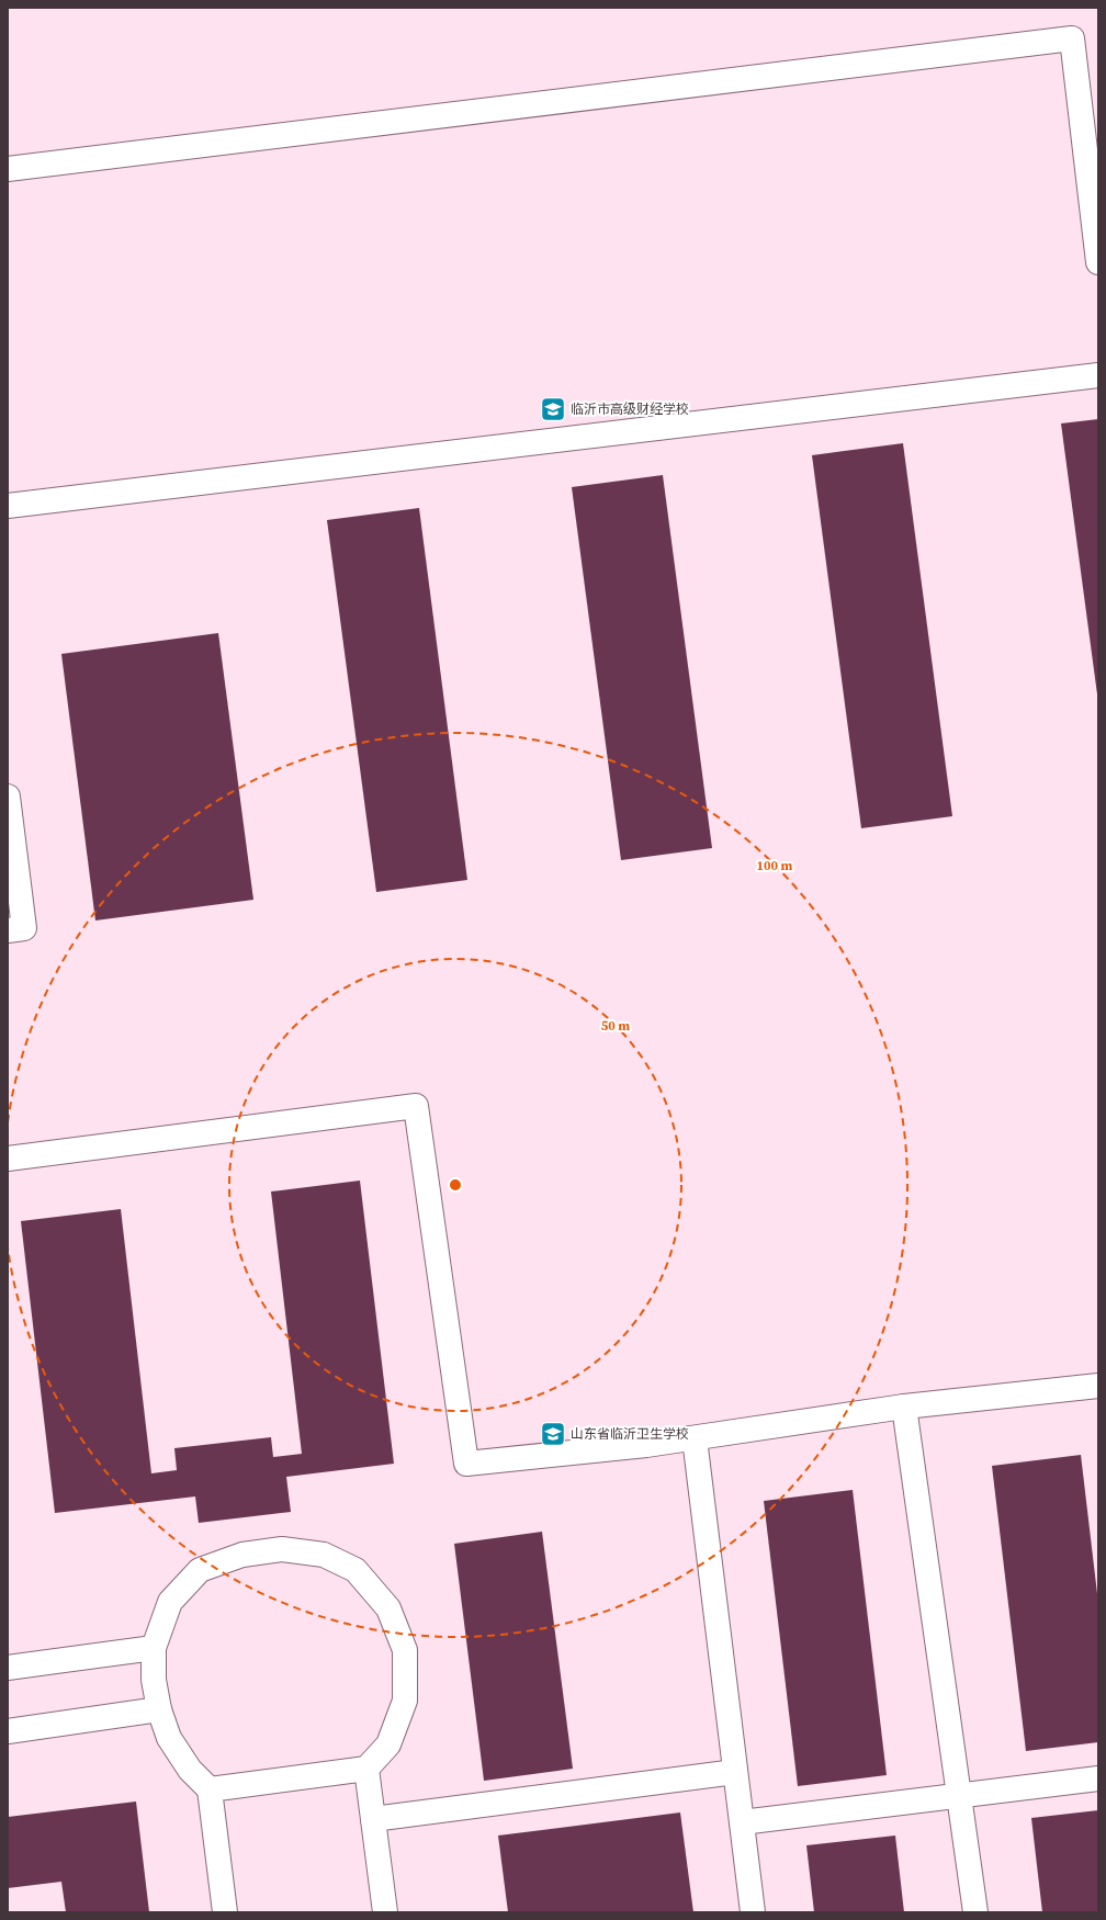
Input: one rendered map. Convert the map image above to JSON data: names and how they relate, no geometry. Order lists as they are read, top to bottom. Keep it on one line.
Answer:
{"places":{"school or university":["临沂市高级财经学校","山东省临沂卫生学校"]},"rings":["100 m","50 m"]}
